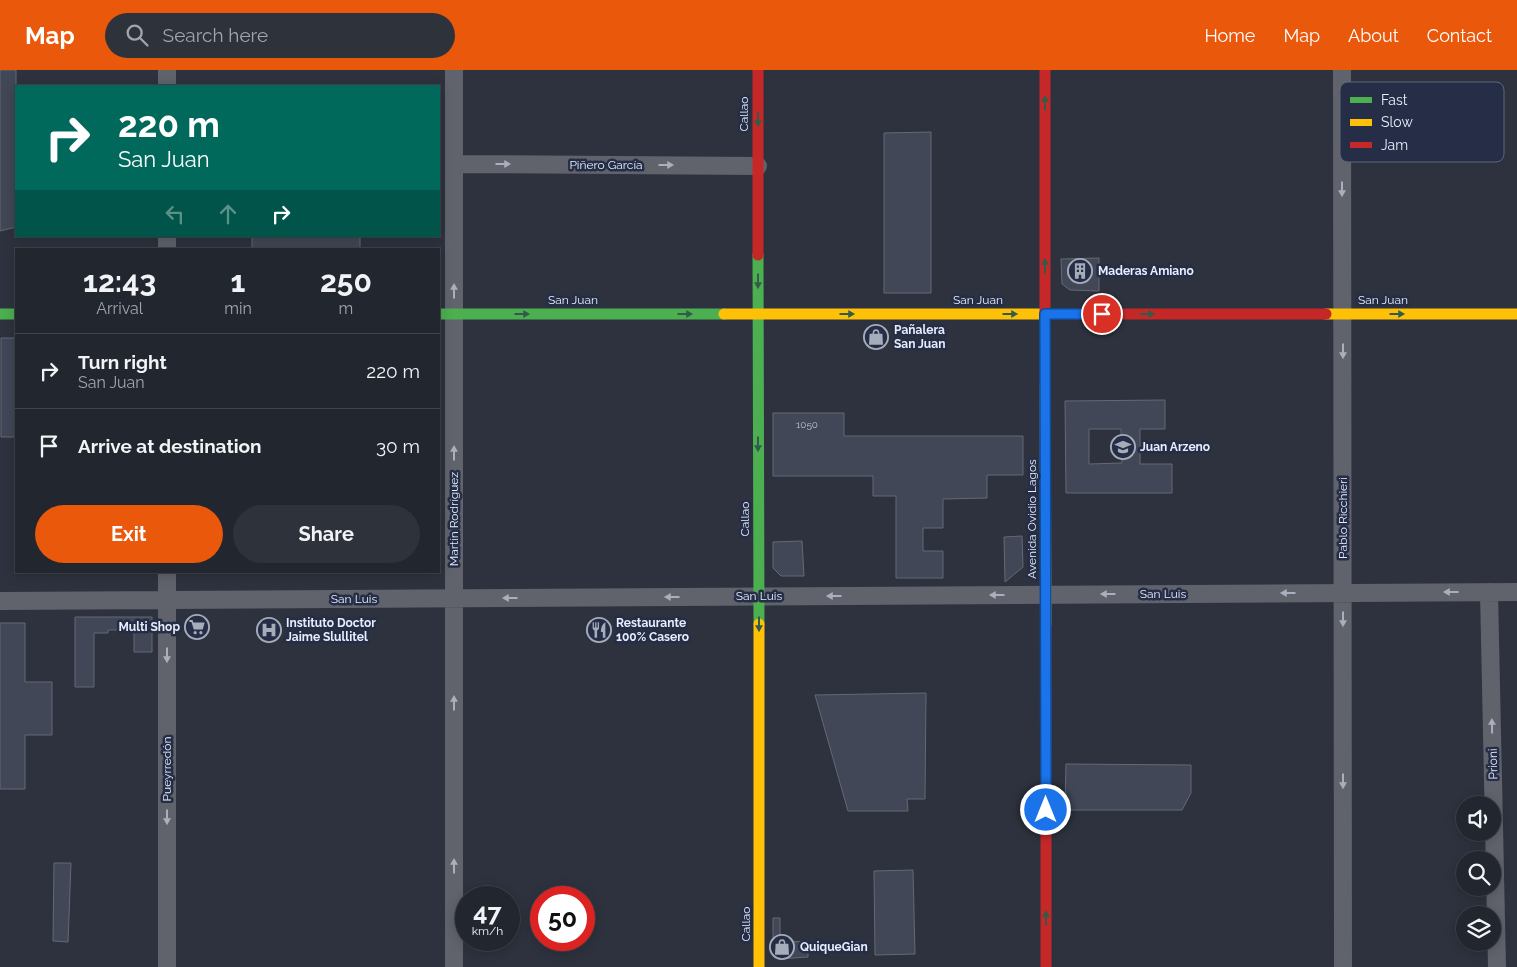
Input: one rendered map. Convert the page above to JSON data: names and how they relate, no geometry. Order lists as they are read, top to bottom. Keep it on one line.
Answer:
{"streets":{"main road":["Callao","San Juan","Avenida Ovidio Lagos"],"street":["Piñero García","Pablo Ricchieri","Martín Rodríguez","San Luis","Prioni","Pueyrredón"]},"crossings":[["Callao","Piñero García"],["Callao","San Juan"],["Callao","San Luis"],["Piñero García","Martín Rodríguez"],["San Juan","Pablo Ricchieri"],["San Juan","Martín Rodríguez"],["San Juan","Avenida Ovidio Lagos"],["Pablo Ricchieri","San Luis"],["Martín Rodríguez","San Luis"],["Avenida Ovidio Lagos","San Luis"],["San Luis","Prioni"],["San Luis","Pueyrredón"]],"one_way":["Callao","Piñero García","San Juan","Pablo Ricchieri","Martín Rodríguez","Avenida Ovidio Lagos","San Luis","Prioni","Pueyrredón"],"places":{"building":["Maderas Amiano"],"shop":["Pañalera San Juan","QuiqueGian"],"school or university":["Juan Arzeno"],"supermarket":["Multi Shop"],"hospital":["Instituto Doctor Jaime Slullitel"],"restaurant":["Restaurante 100% Casero"]},"house_numbers":["1050"],"legend":["Fast","Slow","Jam"],"page":{"header":"Map","search":"Search here","nav":["Home","Map","About","Contact"],"turn":["220 m","San Juan"],"eta":["12:43","Arrival","1","min","250","m"],"list":[{"name":"Turn right","note":"San Juan","value":"220 m"},{"name":"Arrive at destination","value":"30 m"}],"buttons":["Exit","Share"],"speed":"47 km/h","limit":"50"}}
